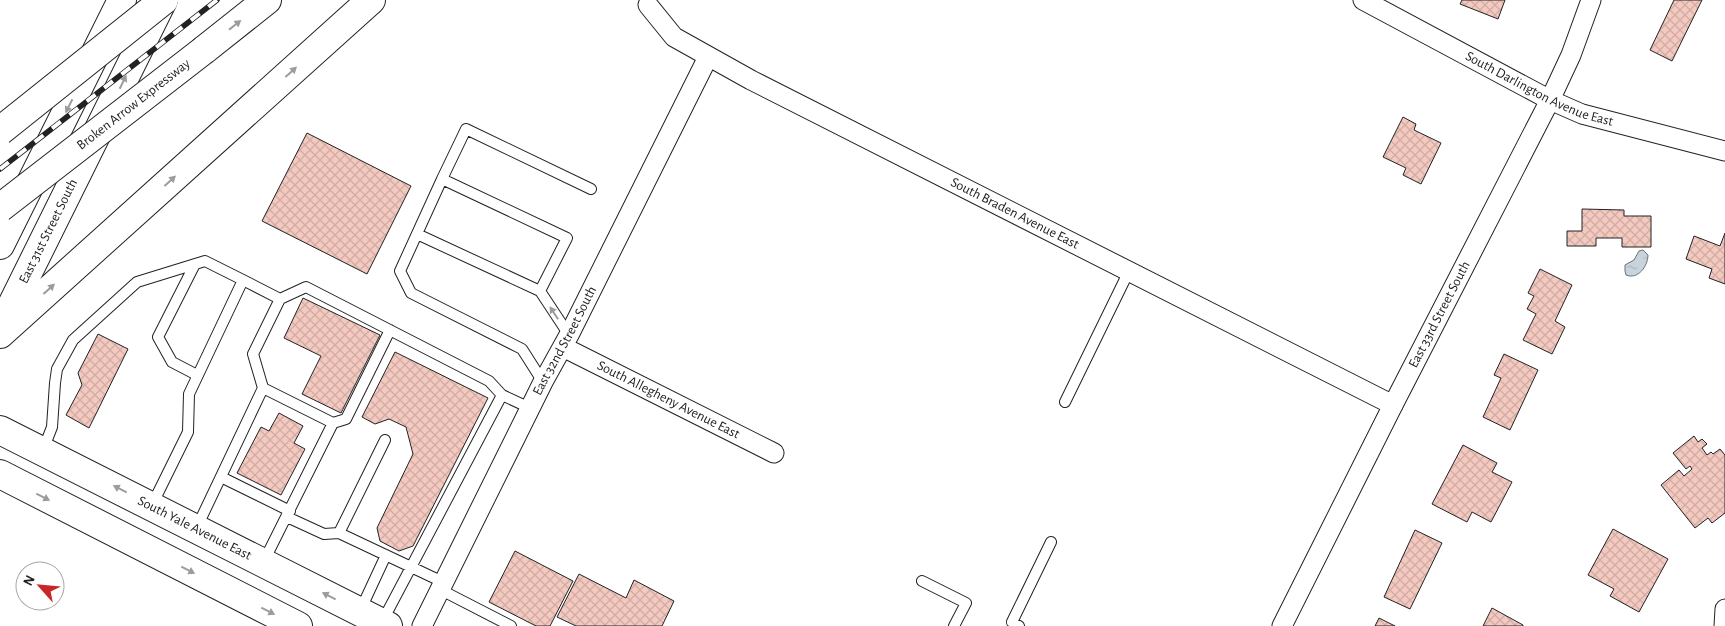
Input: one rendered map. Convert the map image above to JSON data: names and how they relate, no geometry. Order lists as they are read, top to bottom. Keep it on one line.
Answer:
{"streets":{"main road":["Broken Arrow Expressway","East 31st Street South","South Yale Avenue East"],"street":["South Darlington Avenue East","South Braden Avenue East","East 33rd Street South","East 32nd Street South","South Allegheny Avenue East"]},"crossings":[["South Darlington Avenue East","East 33rd Street South"],["South Braden Avenue East","East 33rd Street South"],["South Braden Avenue East","East 32nd Street South"],["East 32nd Street South","South Allegheny Avenue East"]],"north":"top left"}
